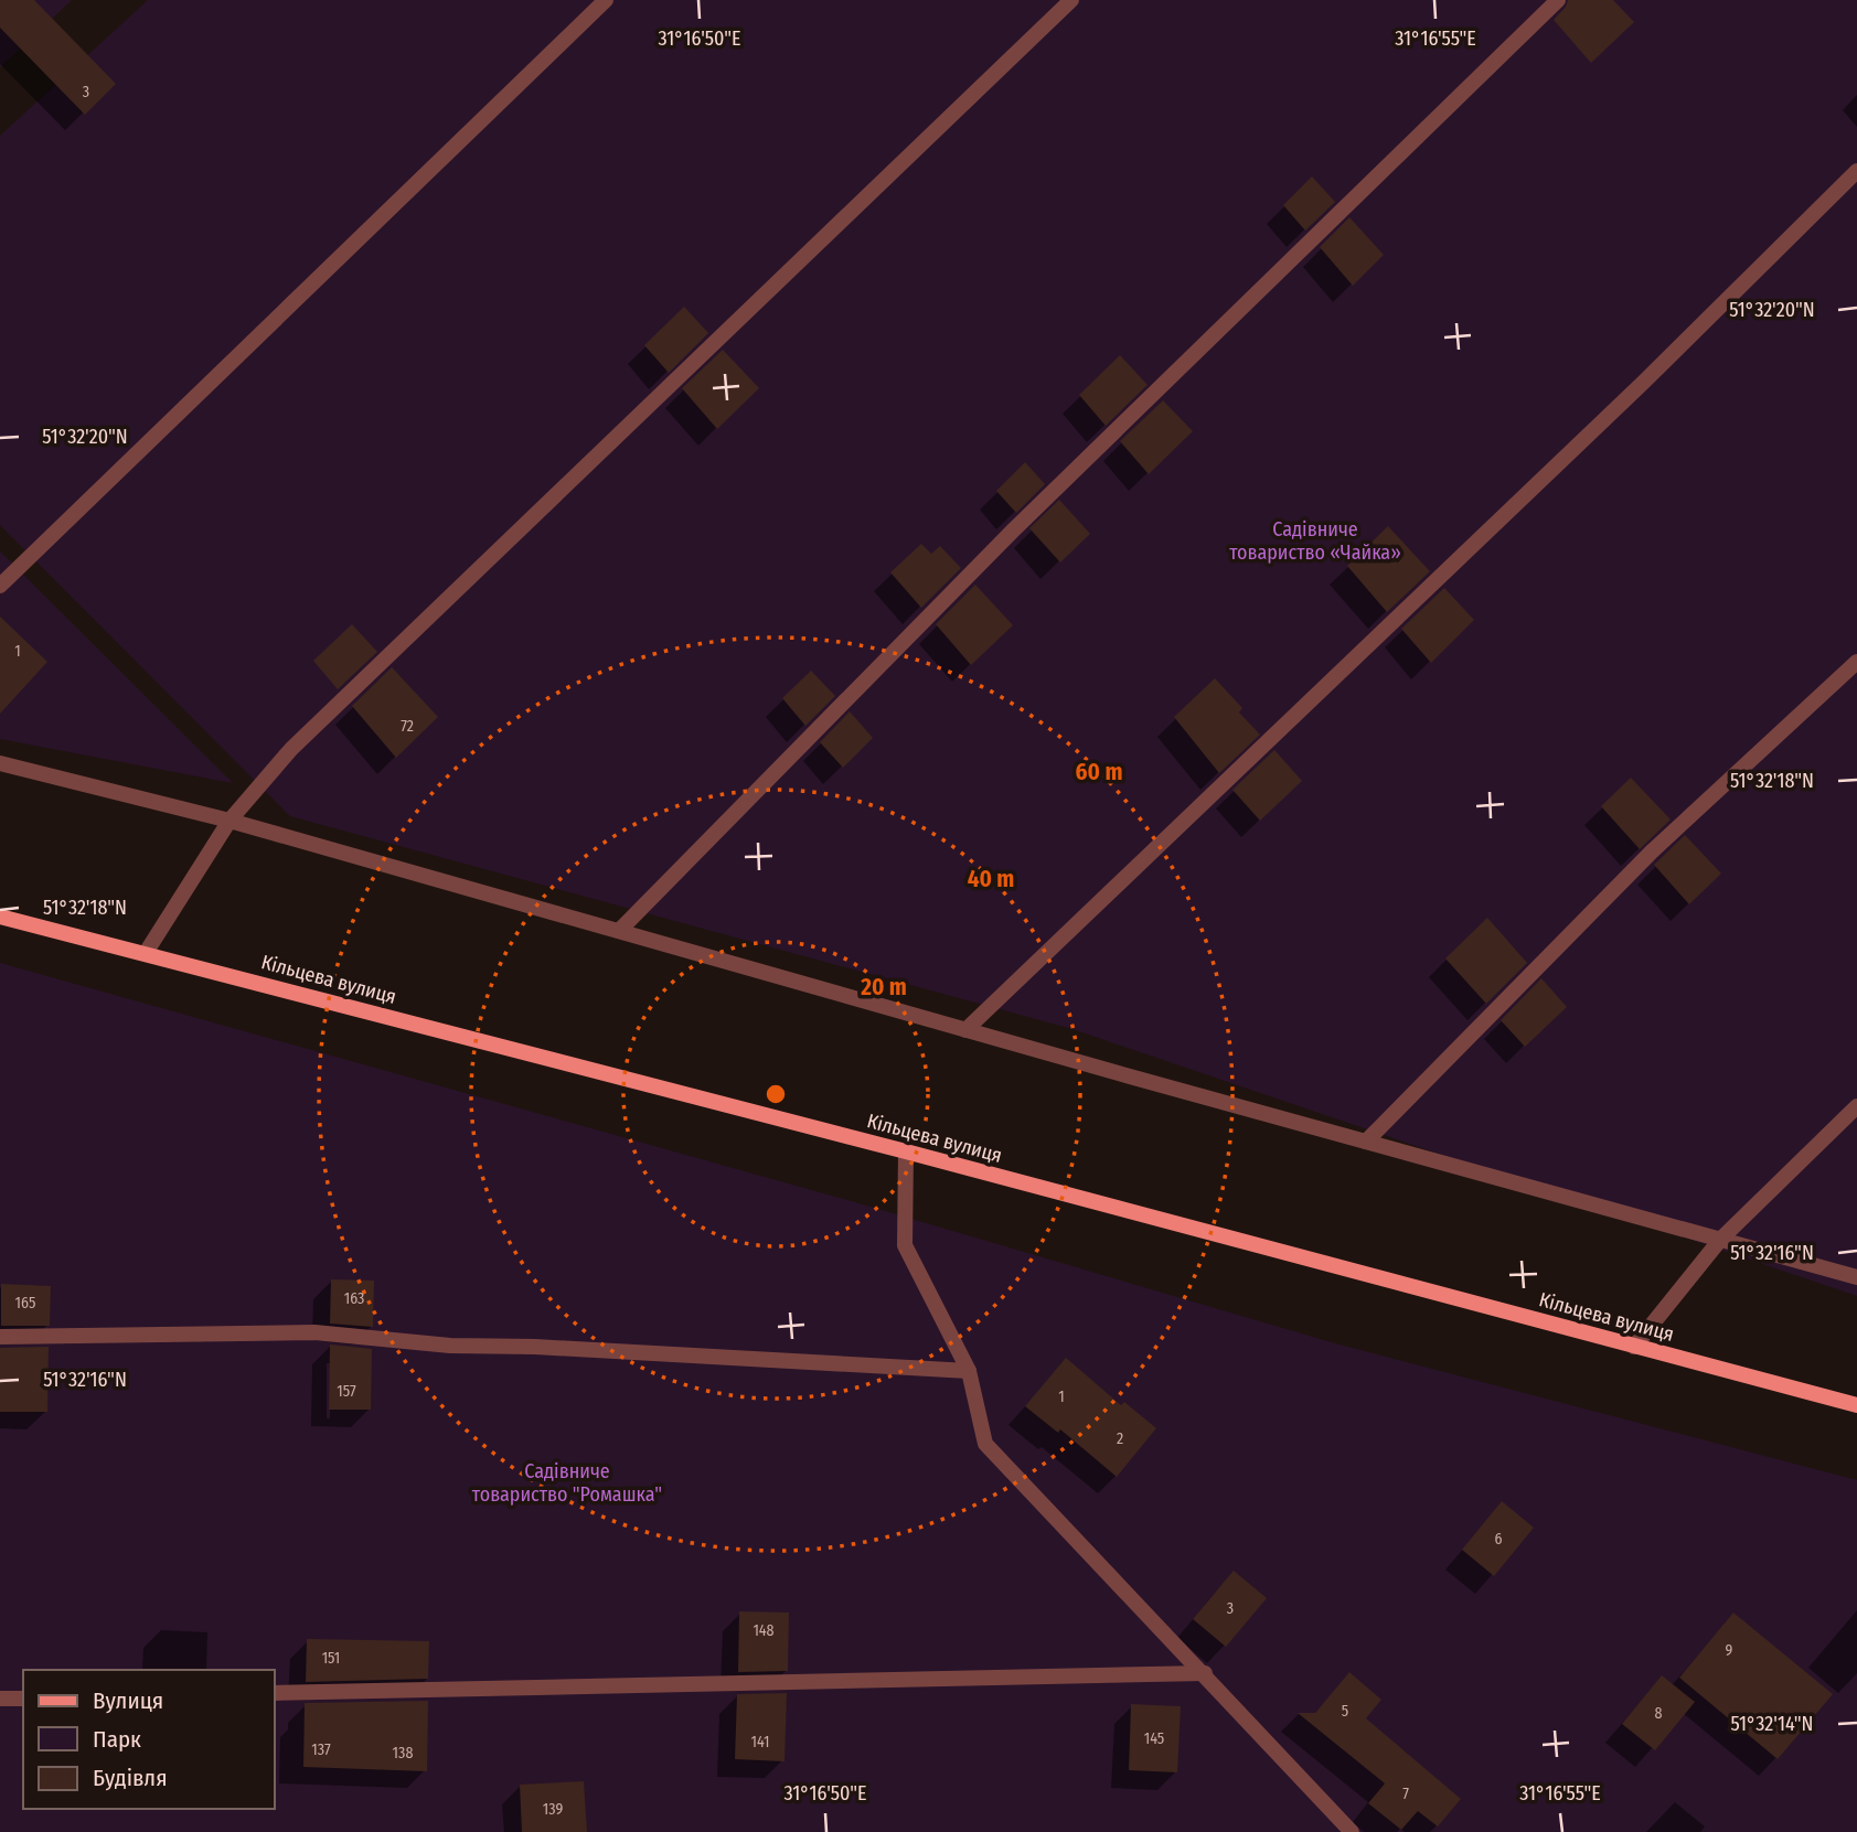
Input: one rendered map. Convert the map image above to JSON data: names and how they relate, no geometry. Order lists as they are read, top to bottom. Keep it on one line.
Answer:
{"streets":{"main road":["Кільцева вулиця"]},"parks":["Садівниче товариство «Чайка»","Садівниче товариство \"Ромашка\""],"house_numbers":["3","1","72","163","165","157","1","2","6","3","148","9","151","5","8","145","141","137","138","7","139"],"legend":["Вулиця","Парк","Будівля"],"coordinates":["31°16'50\"E","31°16'55\"E","51°32'20\"N","51°32'18\"N","51°32'16\"N","51°32'14\"N"],"rings":["60 m","40 m","20 m"]}
